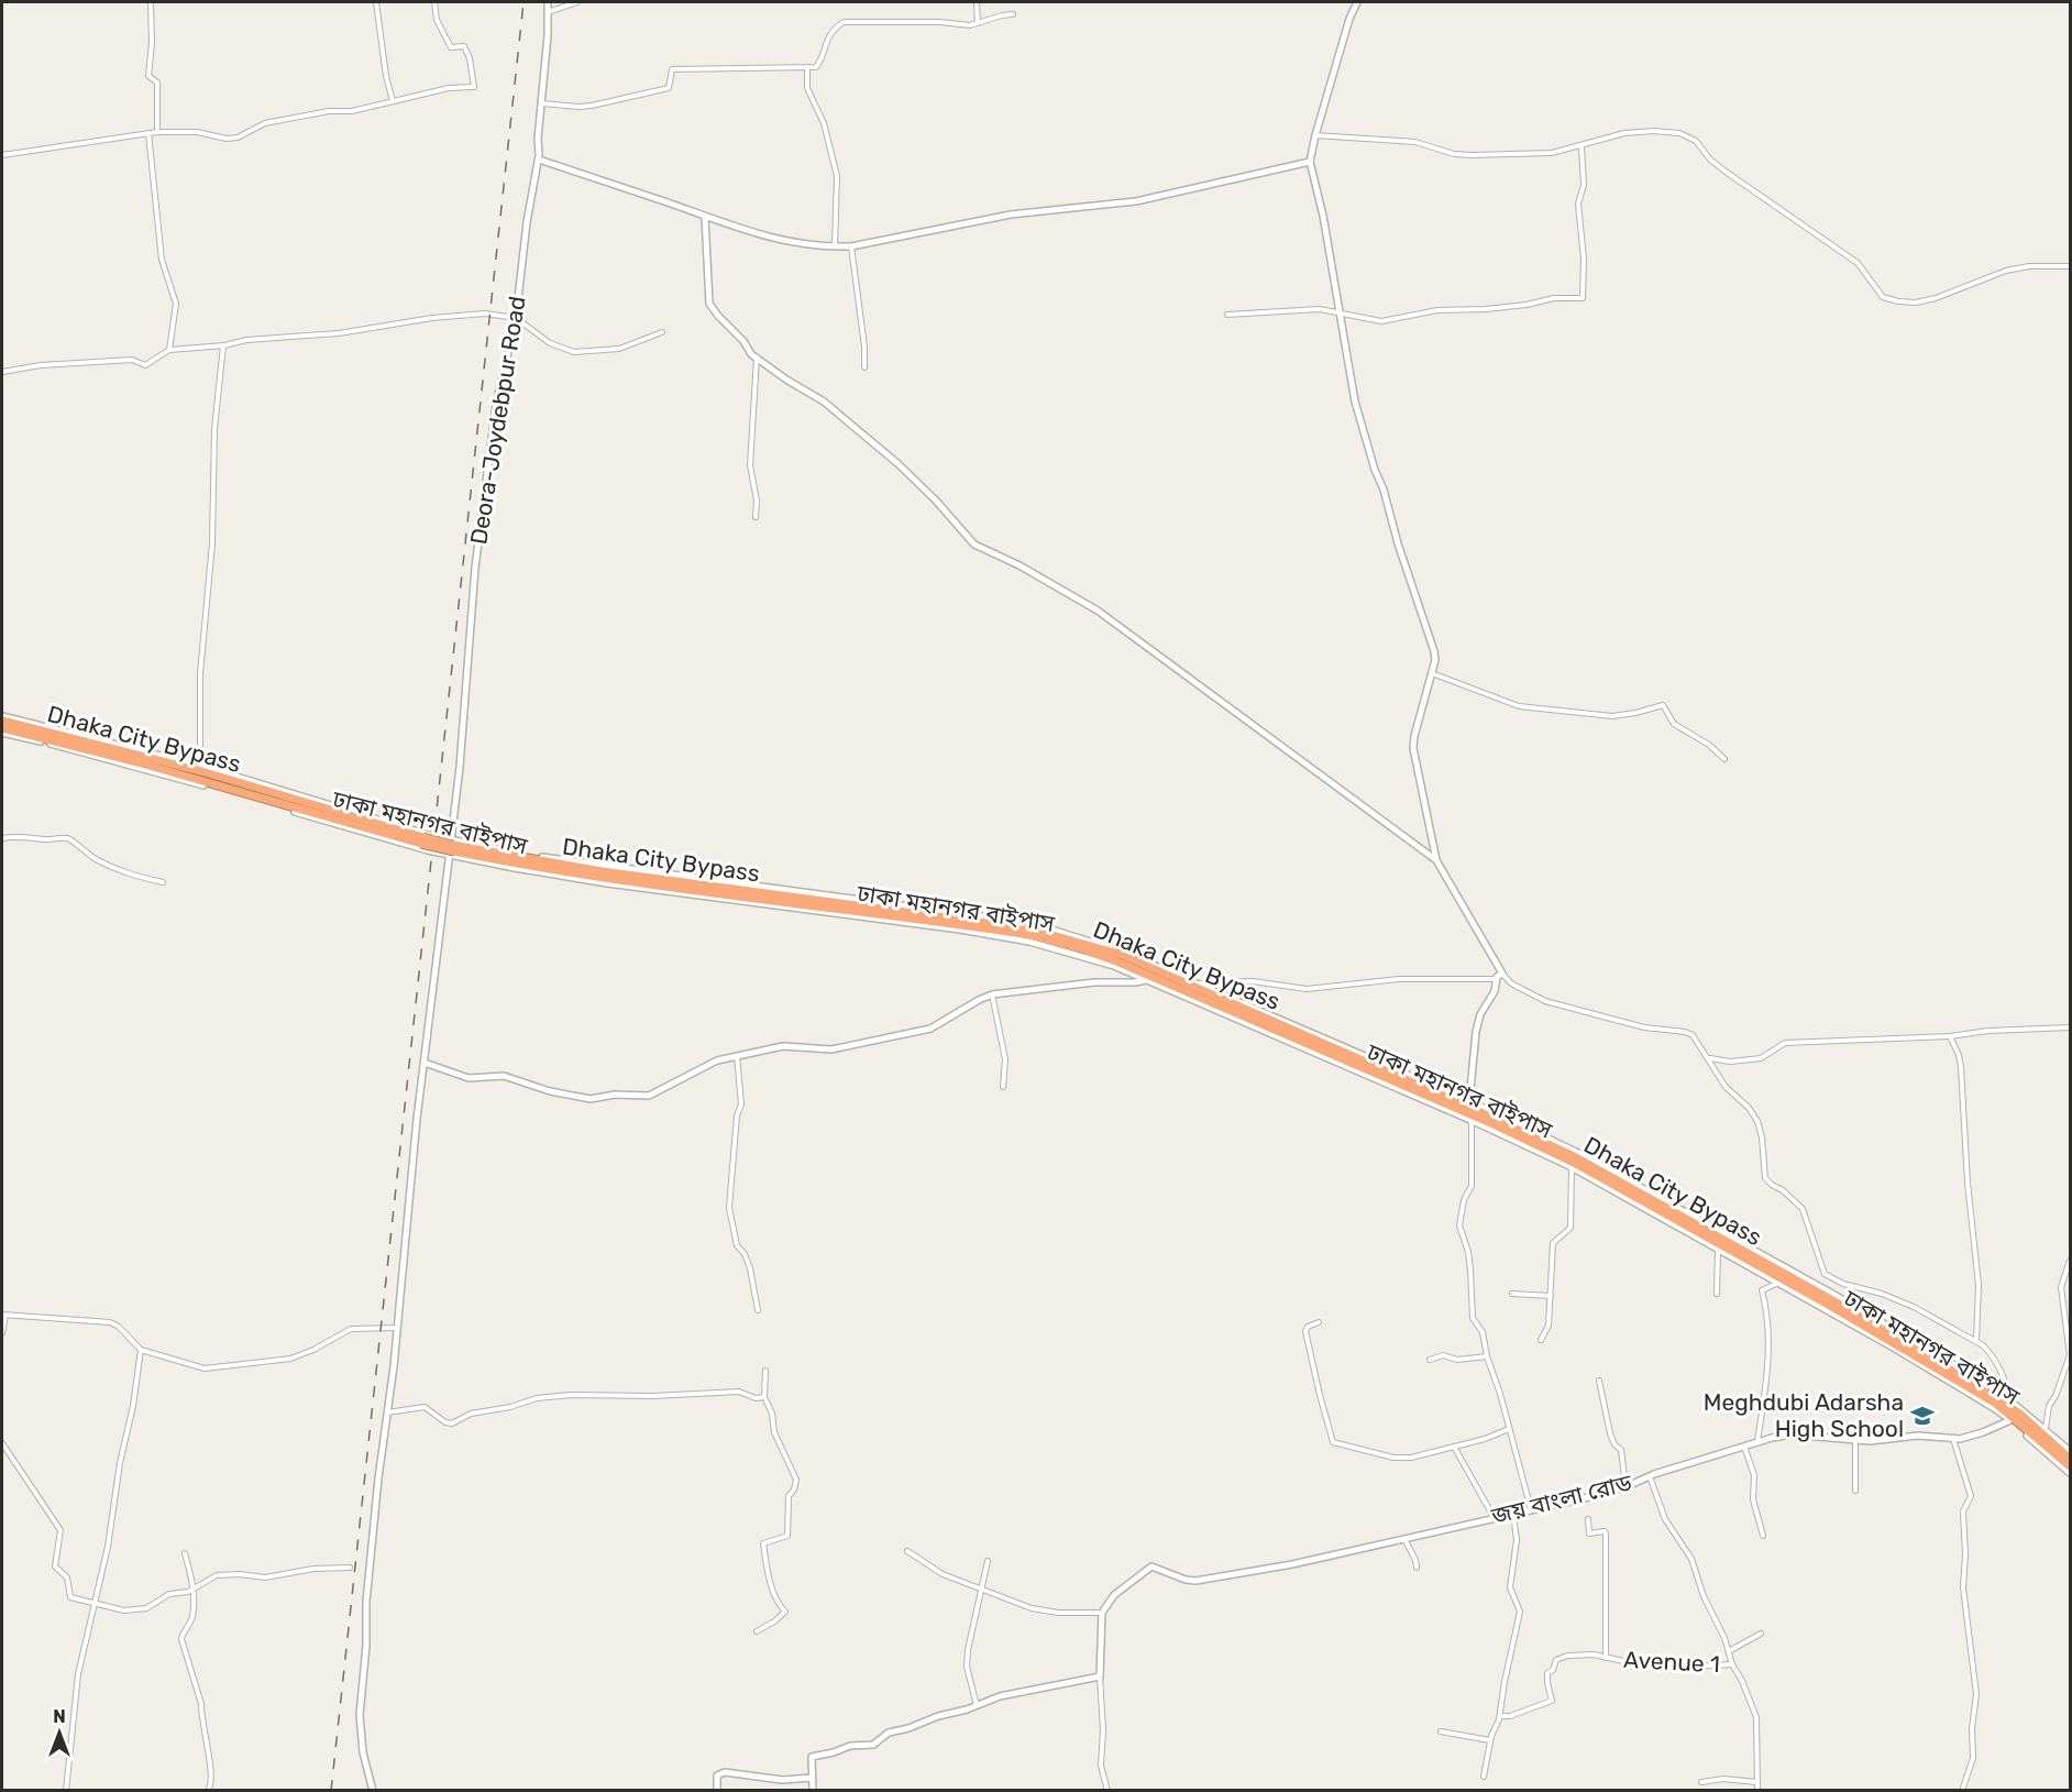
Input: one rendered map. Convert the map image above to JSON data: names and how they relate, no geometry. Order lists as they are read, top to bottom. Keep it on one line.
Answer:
{"streets":{"highway":["Dhaka City Bypass","ঢাকা মহানগর বাইপাস"],"street":["Deora-Joydebpur Road","জয় বাংলা রোড","Avenue 1"]},"crossings":[["Deora-Joydebpur Road","Dhaka City Bypass"],["Deora-Joydebpur Road","ঢাকা মহানগর বাইপাস"],["Dhaka City Bypass","ঢাকা মহানগর বাইপাস"]],"places":{"school or university":["Meghdubi Adarsha High School"]},"north":"top"}
